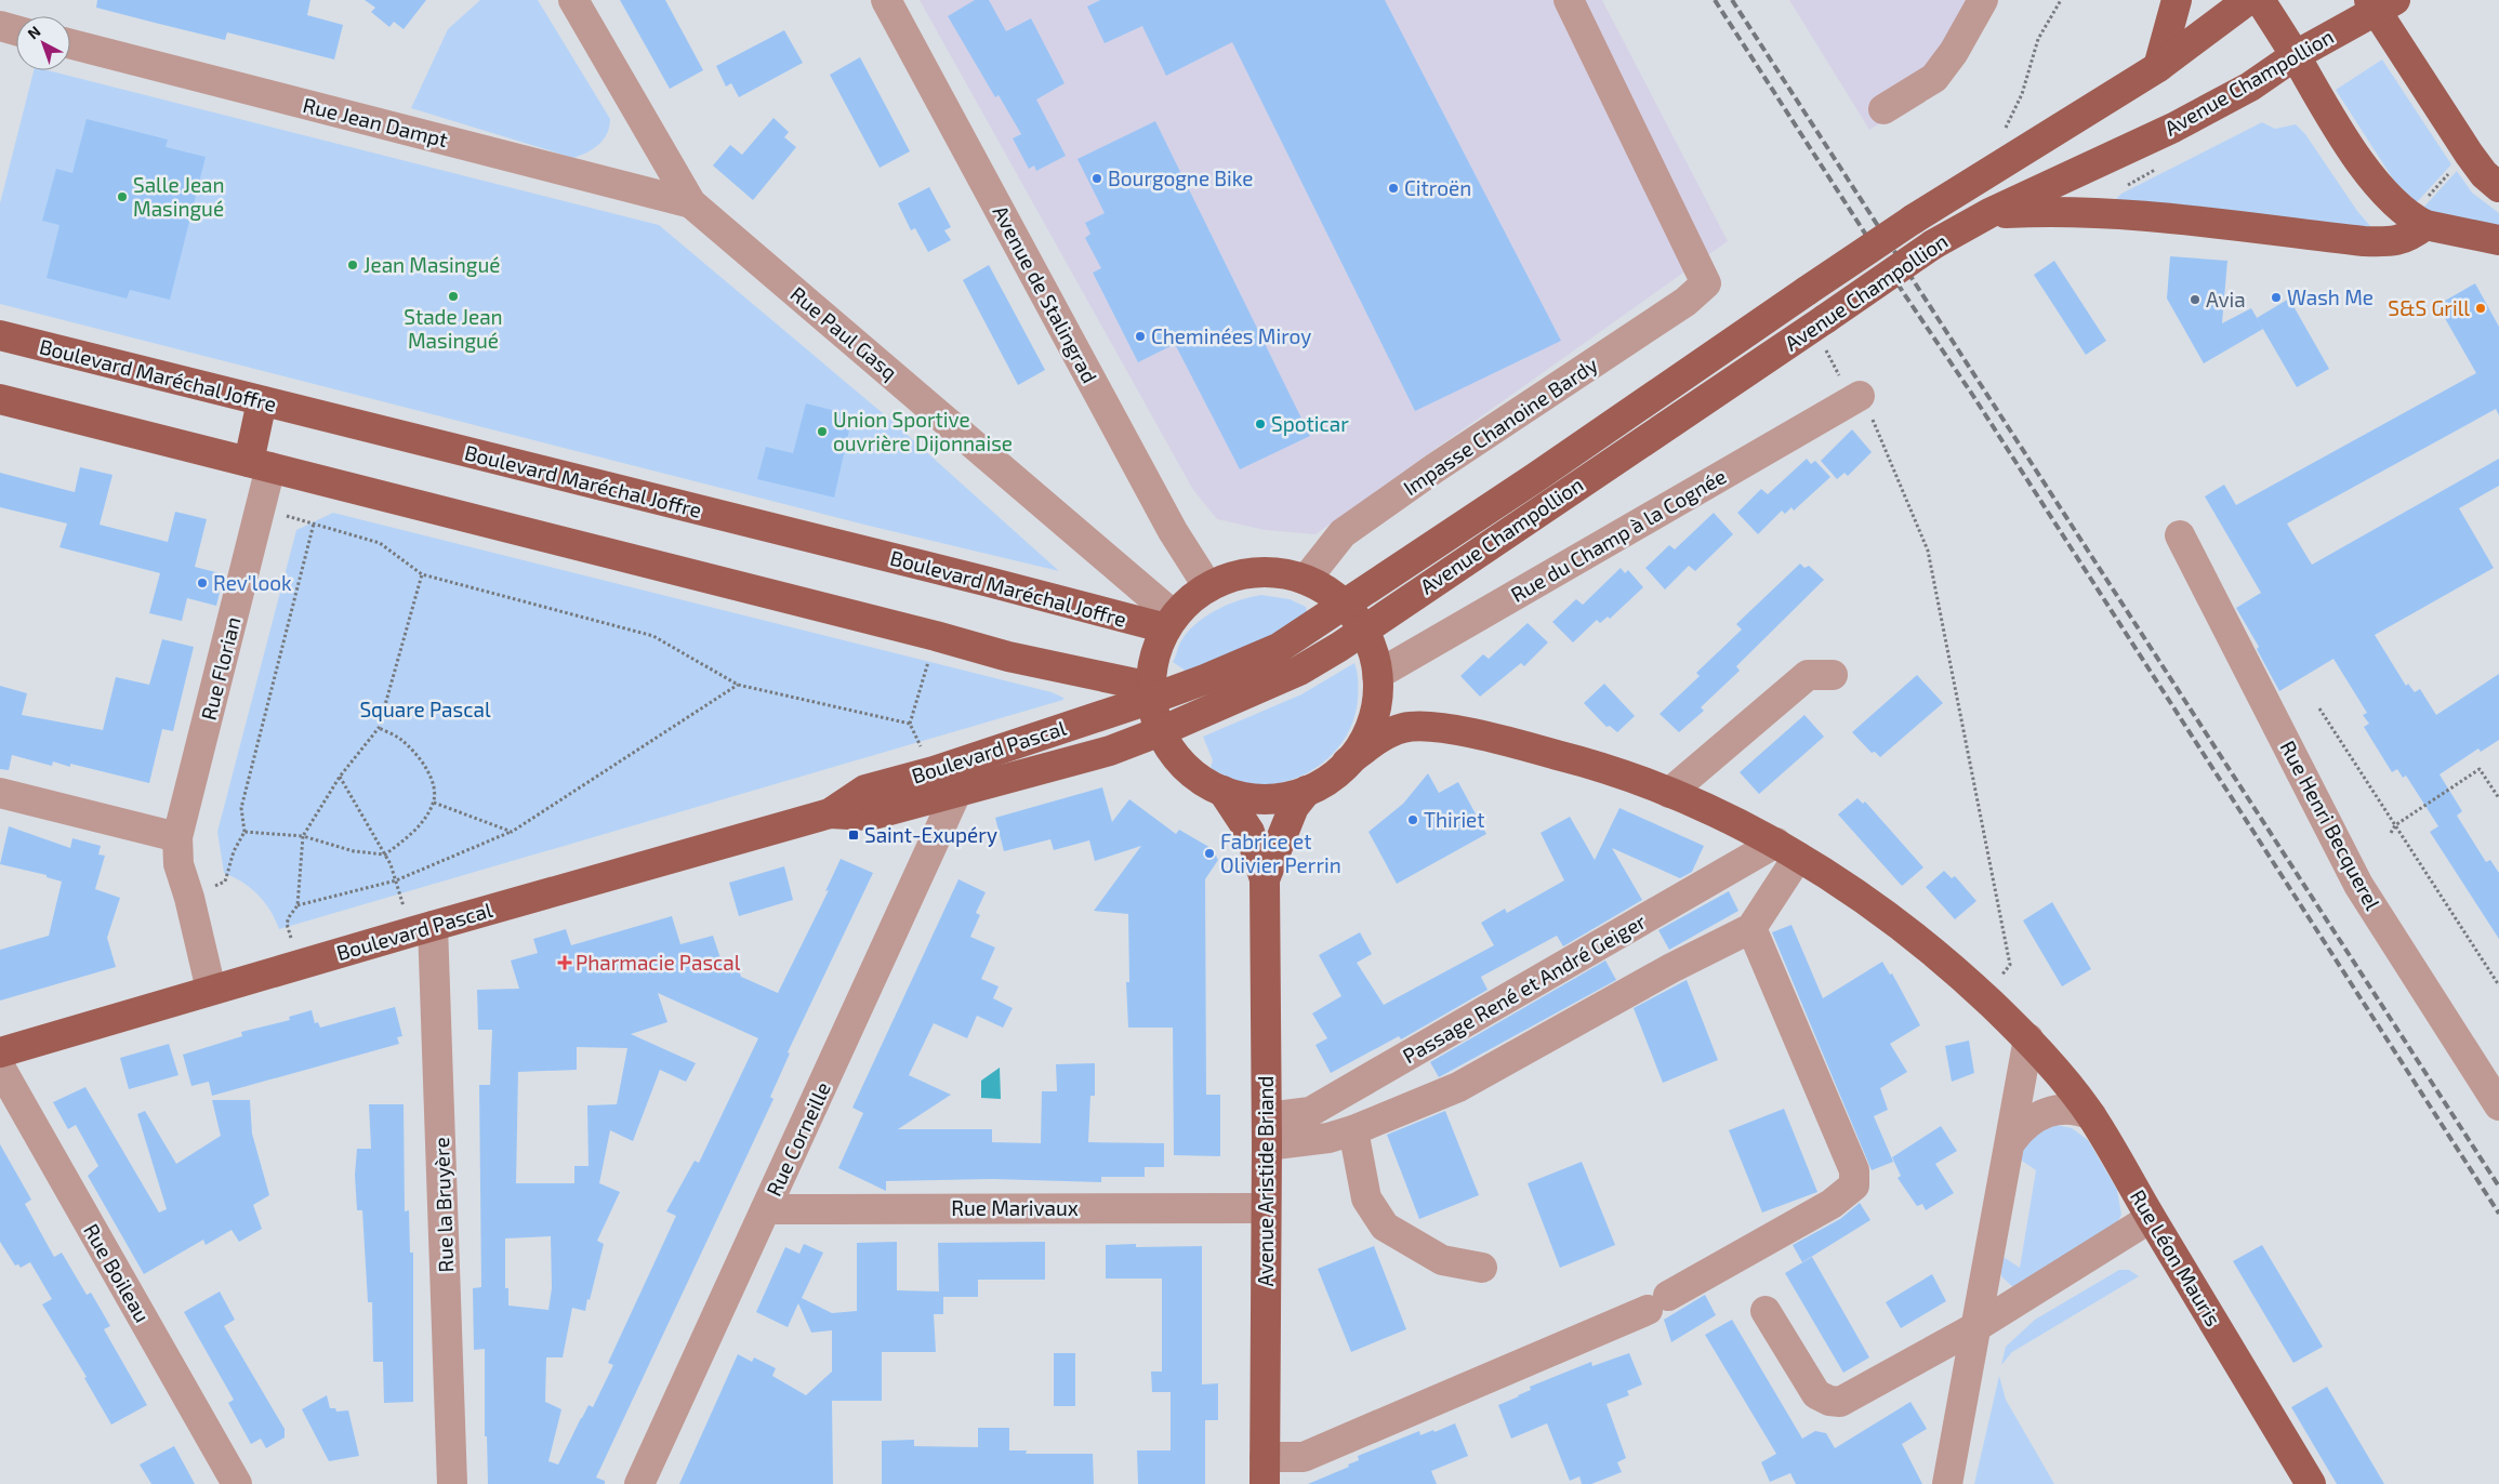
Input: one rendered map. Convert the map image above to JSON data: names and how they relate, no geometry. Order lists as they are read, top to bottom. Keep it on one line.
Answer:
{"streets":{"main road":["Avenue Champollion","Boulevard Maréchal Joffre","Boulevard Pascal","Avenue Aristide Briand","Rue Léon Mauris"],"street":["Rue Jean Dampt","Avenue de Stalingrad","Rue Paul Gasq","Impasse Chanoine Bardy","Rue du Champ à la Cognée","Rue Florian","Rue Henri Becquerel","Passage René et André Geiger","Rue Corneille","Rue la Bruyère","Rue Marivaux","Rue Boileau"]},"crossings":[["Avenue Champollion","Boulevard Pascal"],["Rue Jean Dampt","Rue Paul Gasq"],["Rue Paul Gasq","Boulevard Maréchal Joffre"],["Rue Florian","Boulevard Pascal"],["Boulevard Pascal","Rue Corneille"],["Boulevard Pascal","Rue la Bruyère"],["Passage René et André Geiger","Avenue Aristide Briand"],["Passage René et André Geiger","Rue Léon Mauris"],["Rue Corneille","Rue Marivaux"],["Avenue Aristide Briand","Rue Marivaux"]],"parks":["Square Pascal"],"places":{"other":["Bourgogne Bike","Citroën","Salle Jean Masingué","Jean Masingué","Stade Jean Masingué","Wash Me","Avia","S&S Grill","Cheminées Miroy","Spoticar","Union Sportive ouvrière Dijonnaise","Rev'look","Thiriet","Fabrice et Olivier Perrin"],"transit":["Saint-Exupéry"],"health":["Pharmacie Pascal"]},"north":"top left"}
